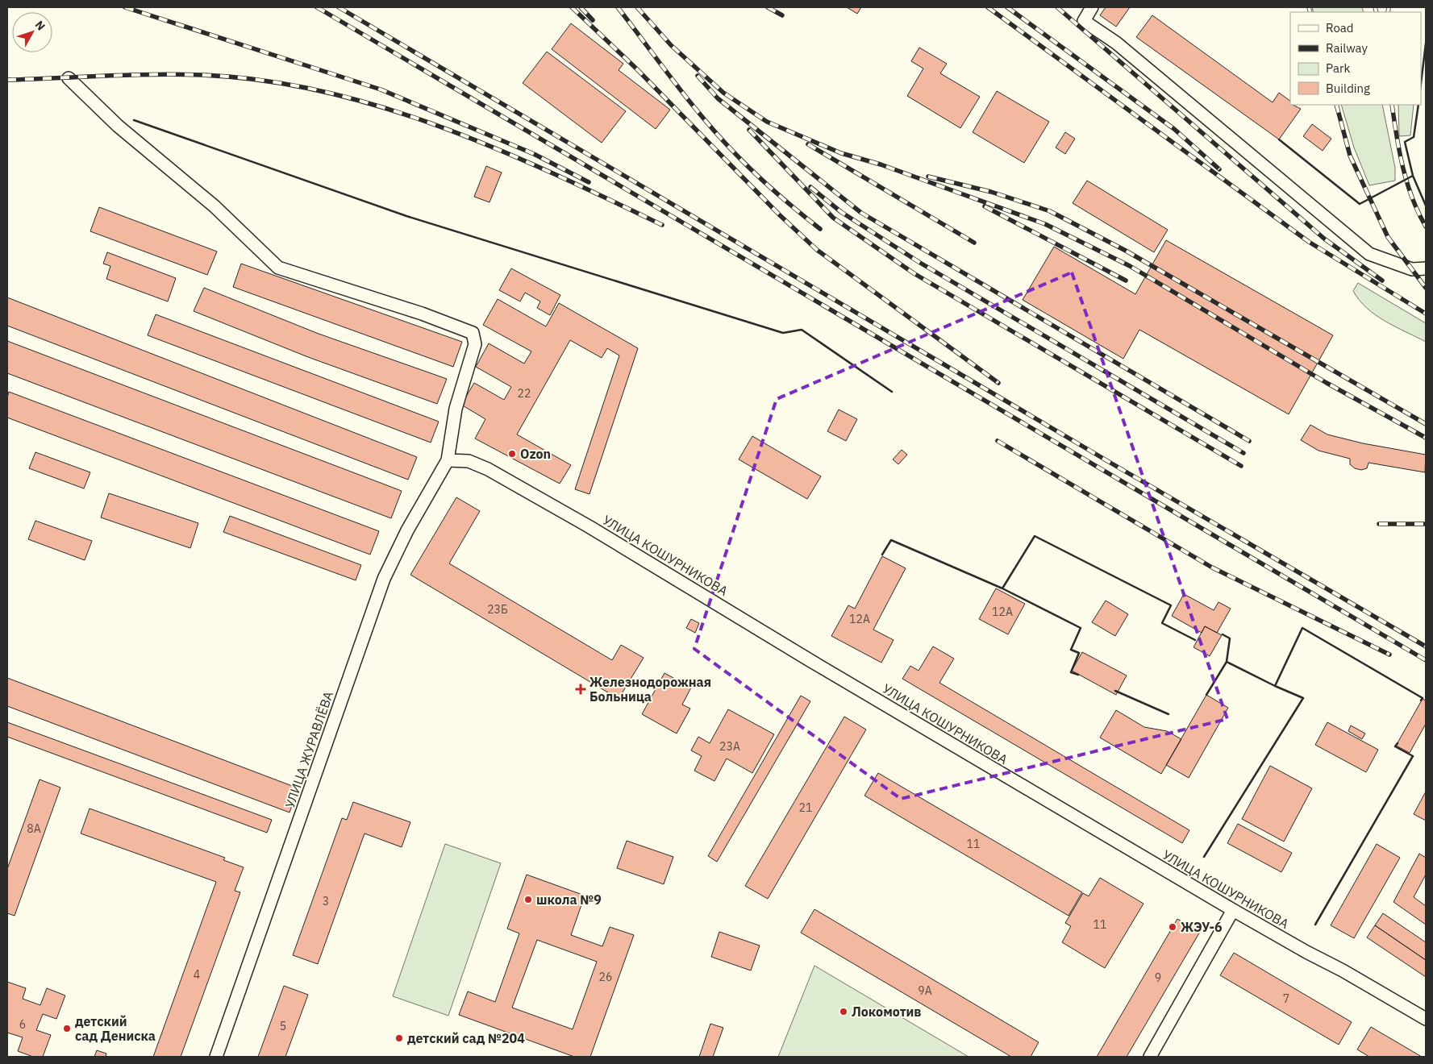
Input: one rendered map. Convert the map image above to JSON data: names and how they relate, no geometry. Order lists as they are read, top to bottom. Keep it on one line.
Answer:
{"streets":{"street":["УЛИЦА КОШУРНИКОВА","УЛИЦА ЖУРАВЛЁВА"]},"crossings":[["УЛИЦА КОШУРНИКОВА","УЛИЦА ЖУРАВЛЁВА"]],"places":{"other":["Ozon","школа №9","ЖЭУ-6","Локомотив","детский сад Дениска","детский сад №204"],"health":["Железнодорожная Больница"]},"house_numbers":["22","23Б","12А","12А","23А","21","8А","11","3","11","4","26","9","9А","7","6","5"],"legend":["Road","Railway","Park","Building"],"north":"top right"}
